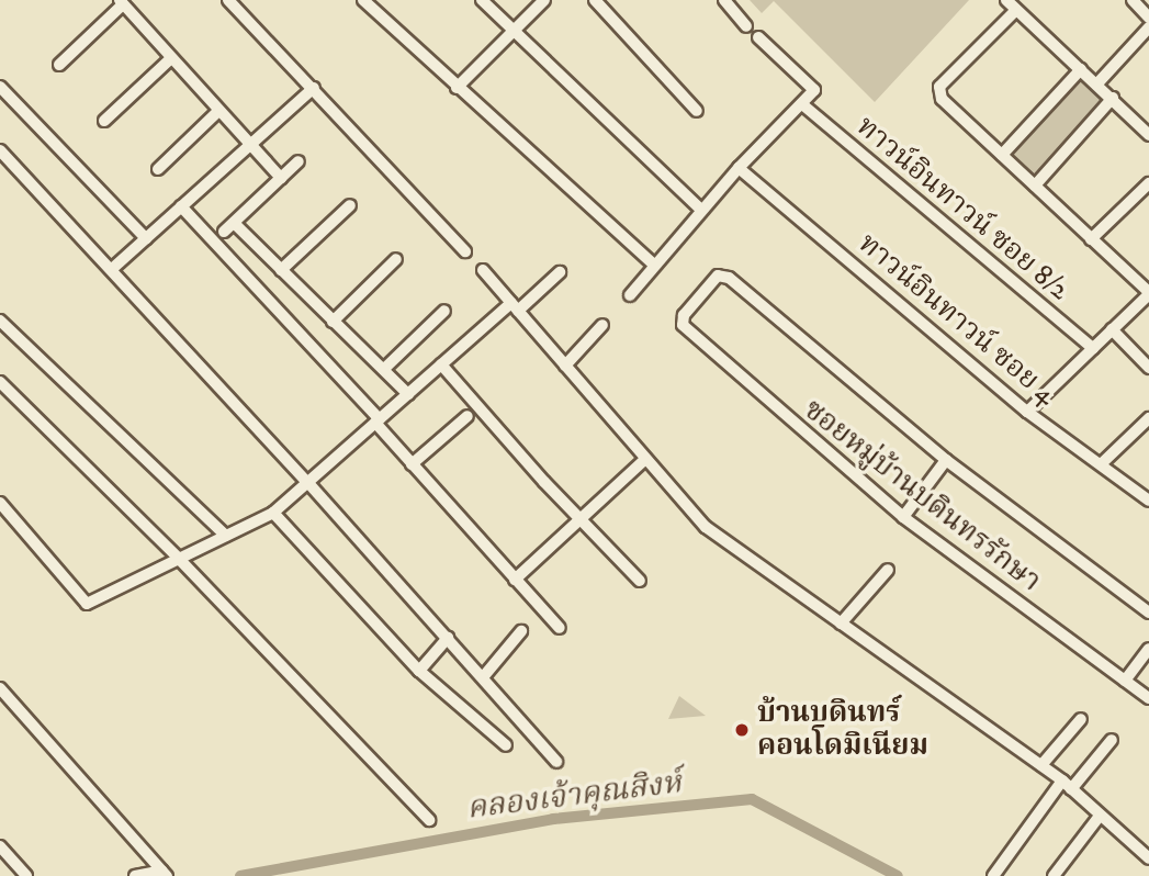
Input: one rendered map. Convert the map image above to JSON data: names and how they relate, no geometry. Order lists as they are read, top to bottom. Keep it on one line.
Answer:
{"streets":{"street":["ทาวน์อินทาวน์ ซอย 8/2","ทาวน์อินทาวน์ ซอย 4","ซอยหมู่บ้านบดินทรรักษา"]},"water":["คลองเจ้าคุณสิงห์"],"places":["บ้านบดินทร์ คอนโดมิเนียม"]}
